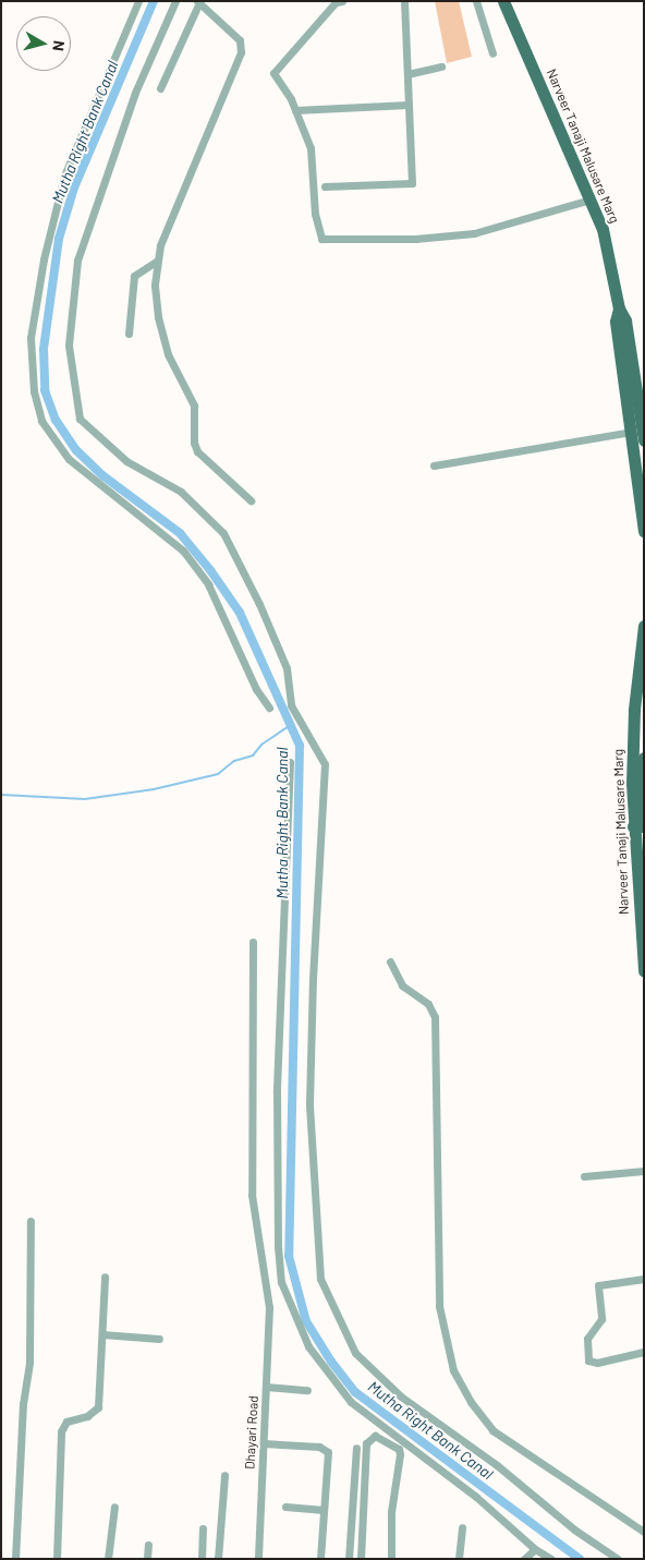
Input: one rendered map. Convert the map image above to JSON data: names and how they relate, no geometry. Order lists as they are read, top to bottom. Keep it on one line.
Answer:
{"streets":{"main road":["Narveer Tanaji Malusare Marg"],"street":["Dhayari Road"]},"water":["Mutha Right Bank Canal"],"north":"right"}
